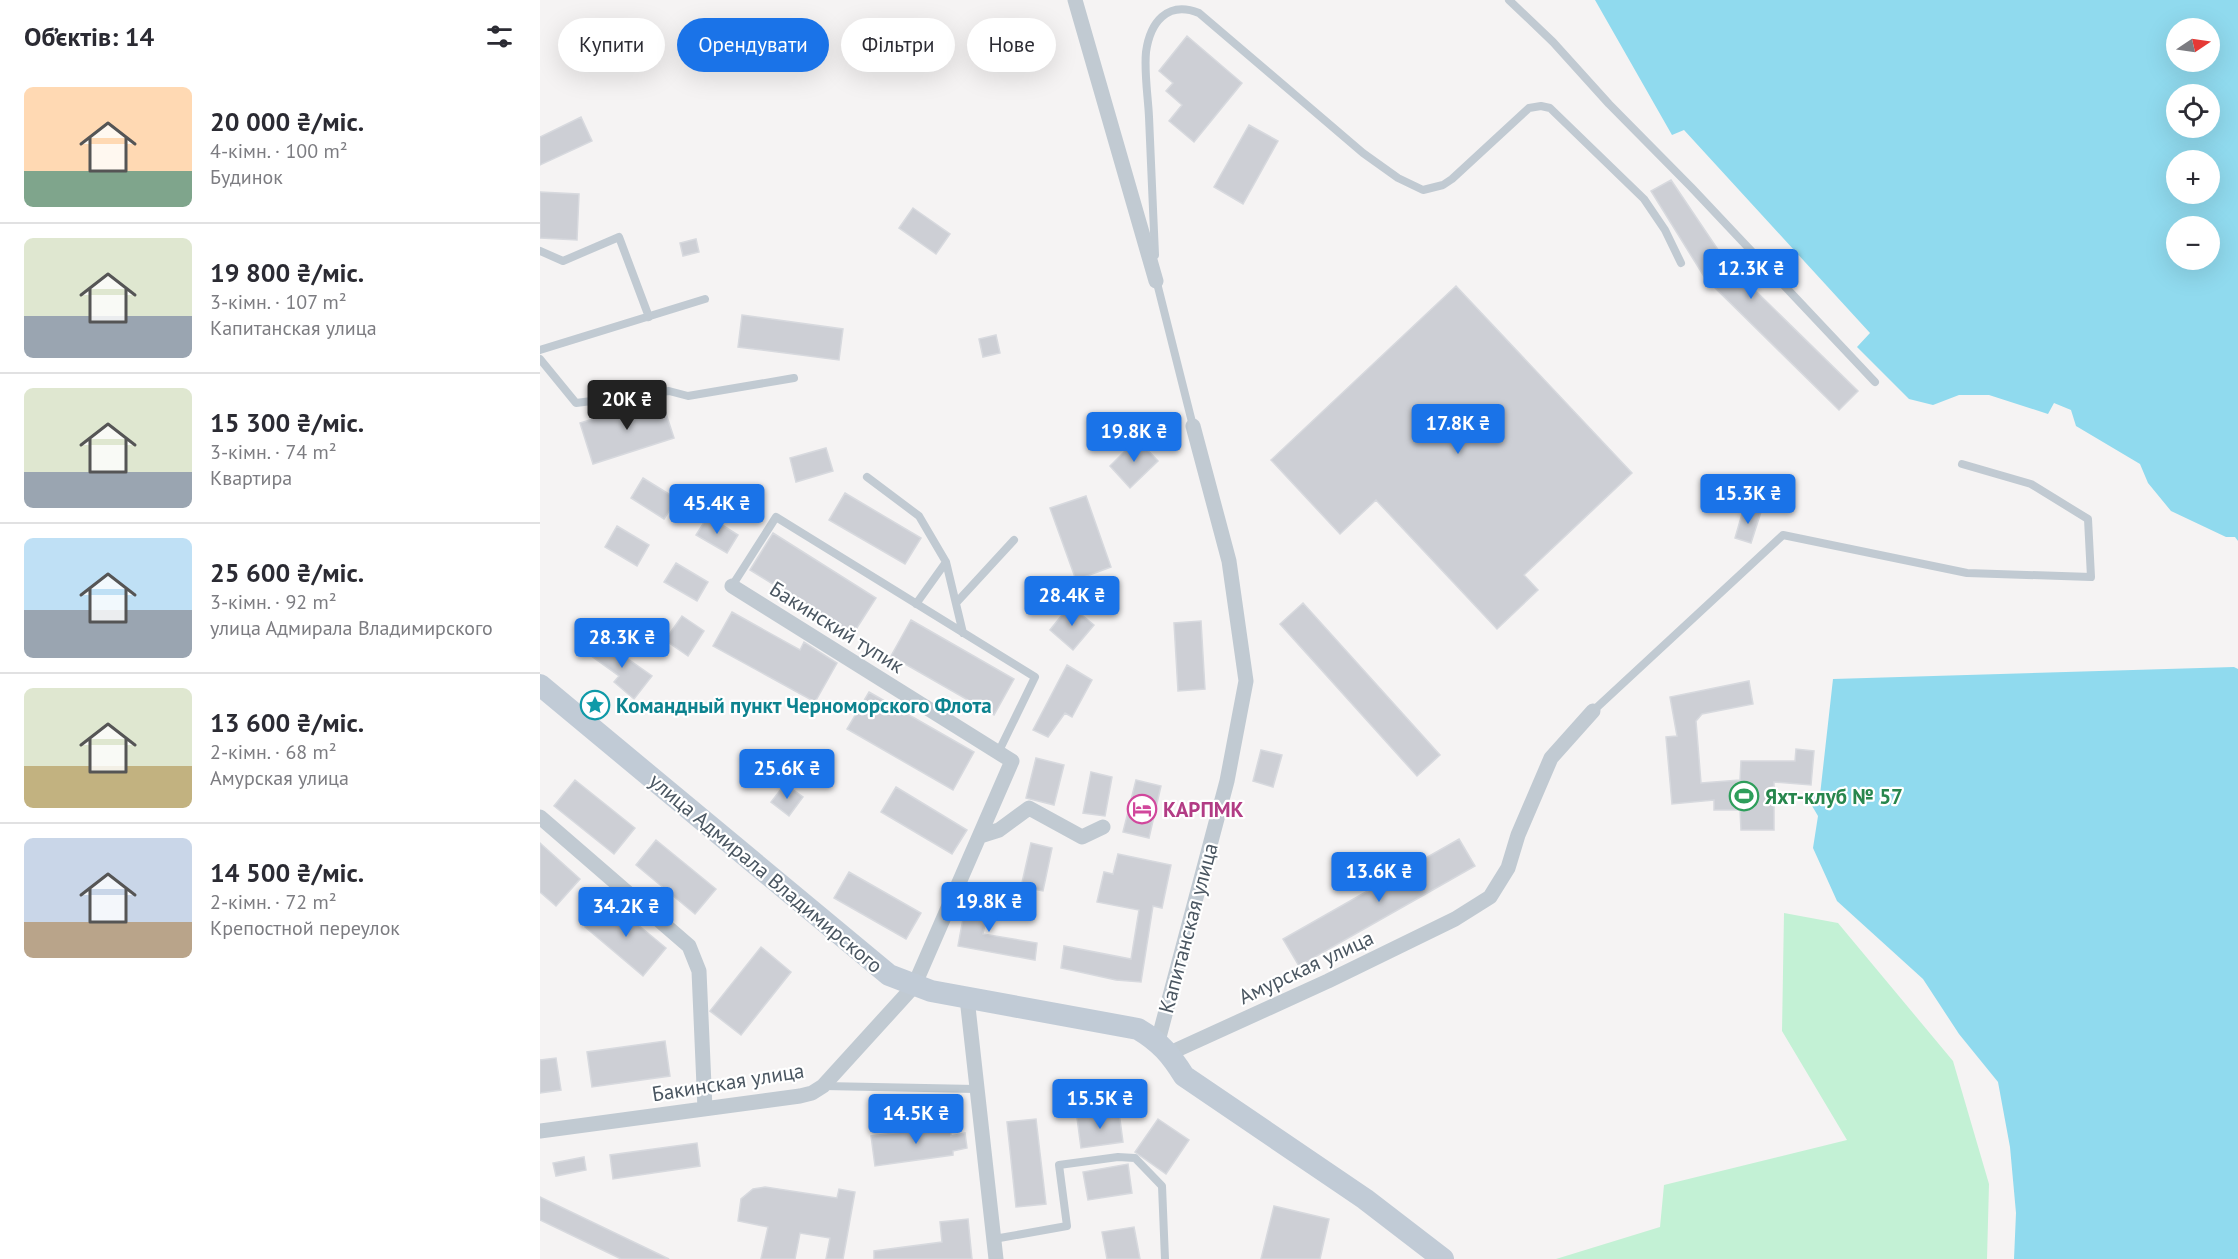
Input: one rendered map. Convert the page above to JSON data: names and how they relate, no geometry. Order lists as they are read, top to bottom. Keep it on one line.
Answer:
{"streets":{"main road":["улица Адмирала Владимирского"],"street":["Бакинский тупик","Капитанская улица","Амурская улица","Бакинская улица"]},"crossings":[["Бакинский тупик","Бакинская улица"],["улица Адмирала Владимирского","Капитанская улица"],["улица Адмирала Владимирского","Амурская улица"],["улица Адмирала Владимирского","Бакинская улица"],["Капитанская улица","Амурская улица"]],"places":{"place":["Командный пункт Черноморского Флота"],"sports":["Яхт-клуб № 57"],"hotel":["КАРПМК"]},"north":"right","page":{"heading":"Об’єктів: 14","map_buttons":["+","−"],"chip":["Купити","Орендувати","Фільтри","Нове"],"list":[{"name":"20 000 ₴/міс.","note":"4-кімн. · 100 m² · Будинок"},{"name":"19 800 ₴/міс.","note":"3-кімн. · 107 m² · Капитанская улица"},{"name":"15 300 ₴/міс.","note":"3-кімн. · 74 m² · Квартира"},{"name":"25 600 ₴/міс.","note":"3-кімн. · 92 m² · улица Адмирала Владимирского"},{"name":"13 600 ₴/міс.","note":"2-кімн. · 68 m² · Амурская улица"},{"name":"14 500 ₴/міс.","note":"2-кімн. · 72 m² · Крепостной переулок"}],"price":["12.3K ₴","20K ₴","17.8K ₴","19.8K ₴","15.3K ₴","45.4K ₴","28.4K ₴","28.3K ₴","25.6K ₴","13.6K ₴","19.8K ₴","34.2K ₴","15.5K ₴","14.5K ₴"]}}
